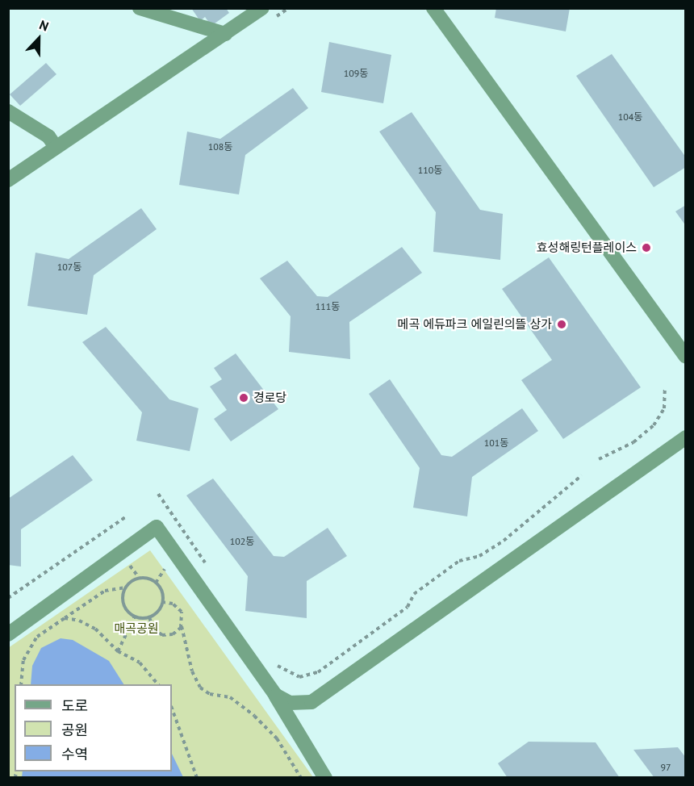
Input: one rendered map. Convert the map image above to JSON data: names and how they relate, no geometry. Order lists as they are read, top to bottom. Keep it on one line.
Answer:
{"parks":["매곡공원"],"places":["효성해링턴플레이스","메곡 에듀파크 에일린의뜰 상가","경로당"],"house_numbers":["109동","104동","108동","110동","107동","111동","101동","102동","97"],"legend":["도로","공원","수역"],"north":"top"}
